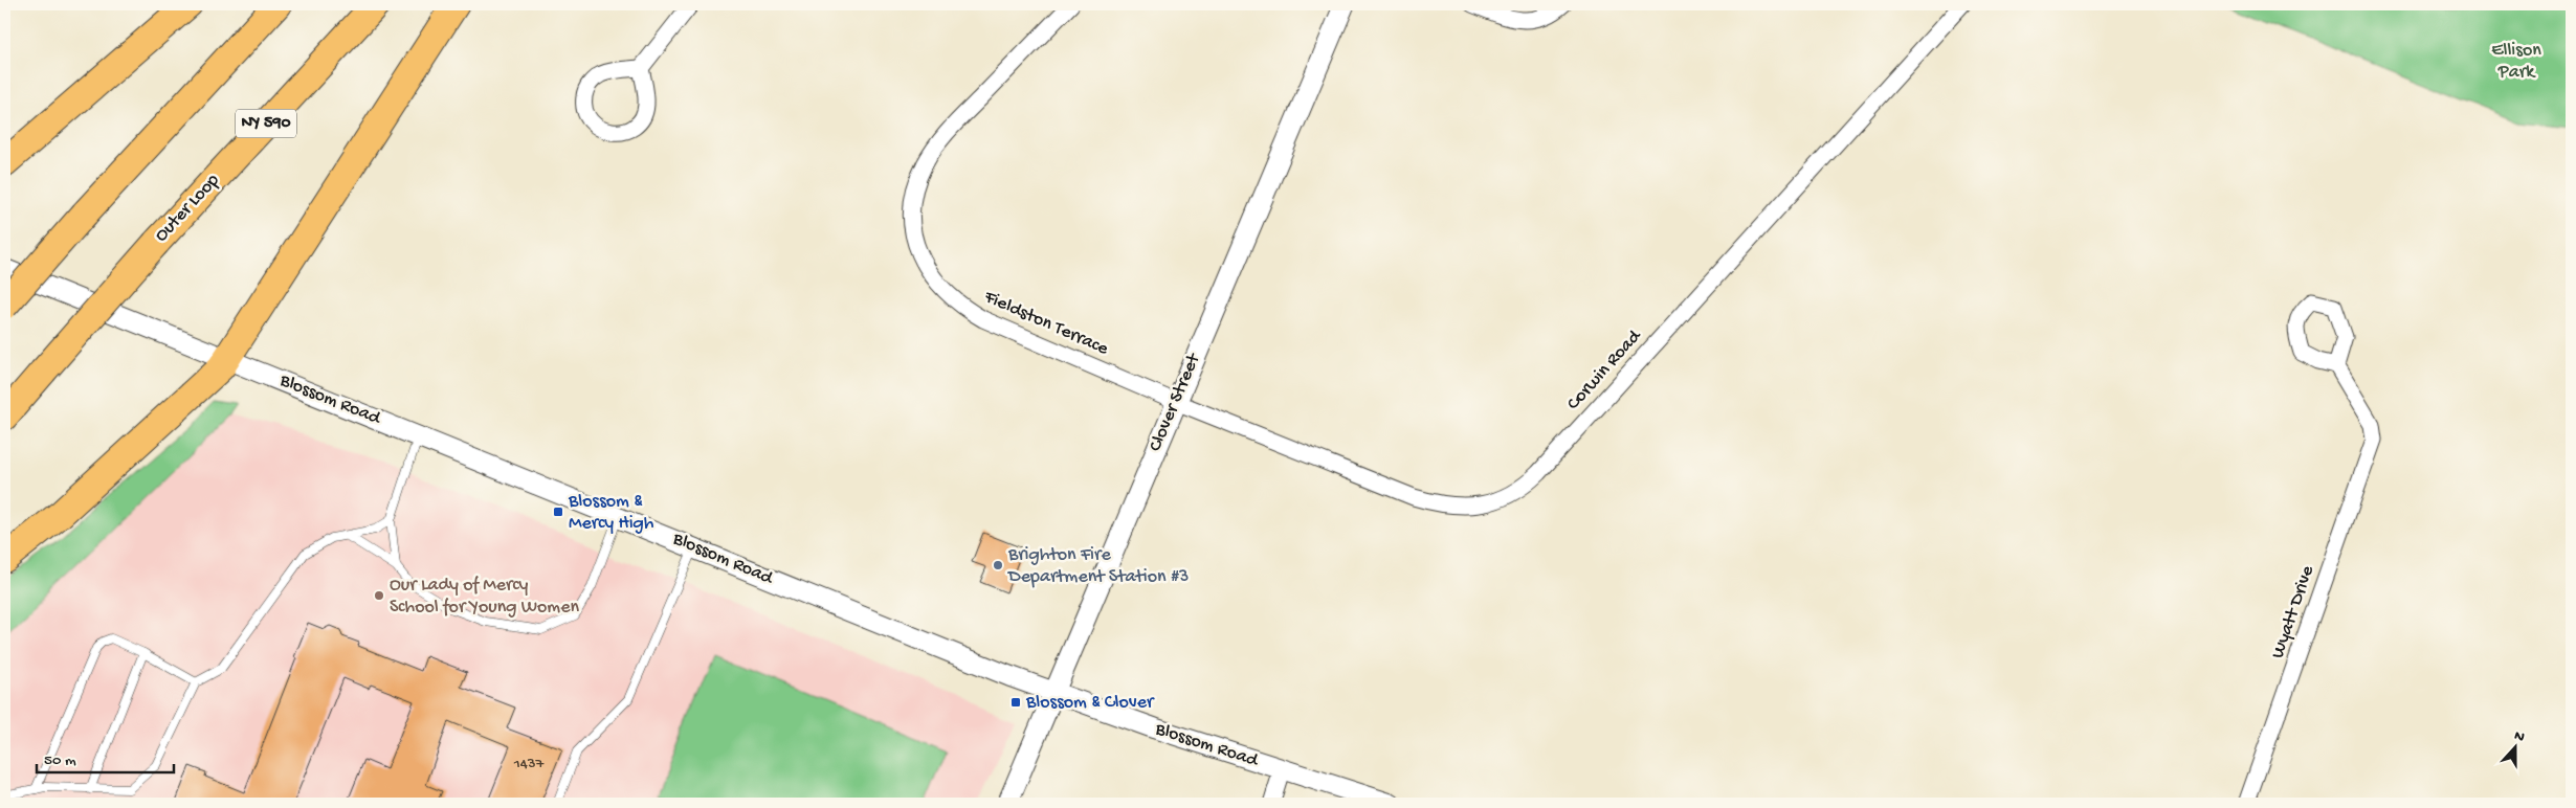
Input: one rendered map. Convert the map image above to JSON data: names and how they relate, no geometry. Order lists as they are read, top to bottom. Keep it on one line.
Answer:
{"streets":{"highway":["NY 590","Outer Loop"],"street":["Fieldston Terrace","Corwin Road","Blossom Road","Clover Street","Wyatt Drive"]},"crossings":[["Fieldston Terrace","Corwin Road"],["Fieldston Terrace","Clover Street"],["Corwin Road","Clover Street"],["Blossom Road","Clover Street"]],"parks":["Ellison Park"],"places":{"transit":["Blossom & Mercy High","Blossom & Clover"],"other":["Brighton Fire Department Station #3","Our Lady of Mercy School for Young Women"]},"house_numbers":["1437"],"scale_bar":"50 m","north":"top"}
